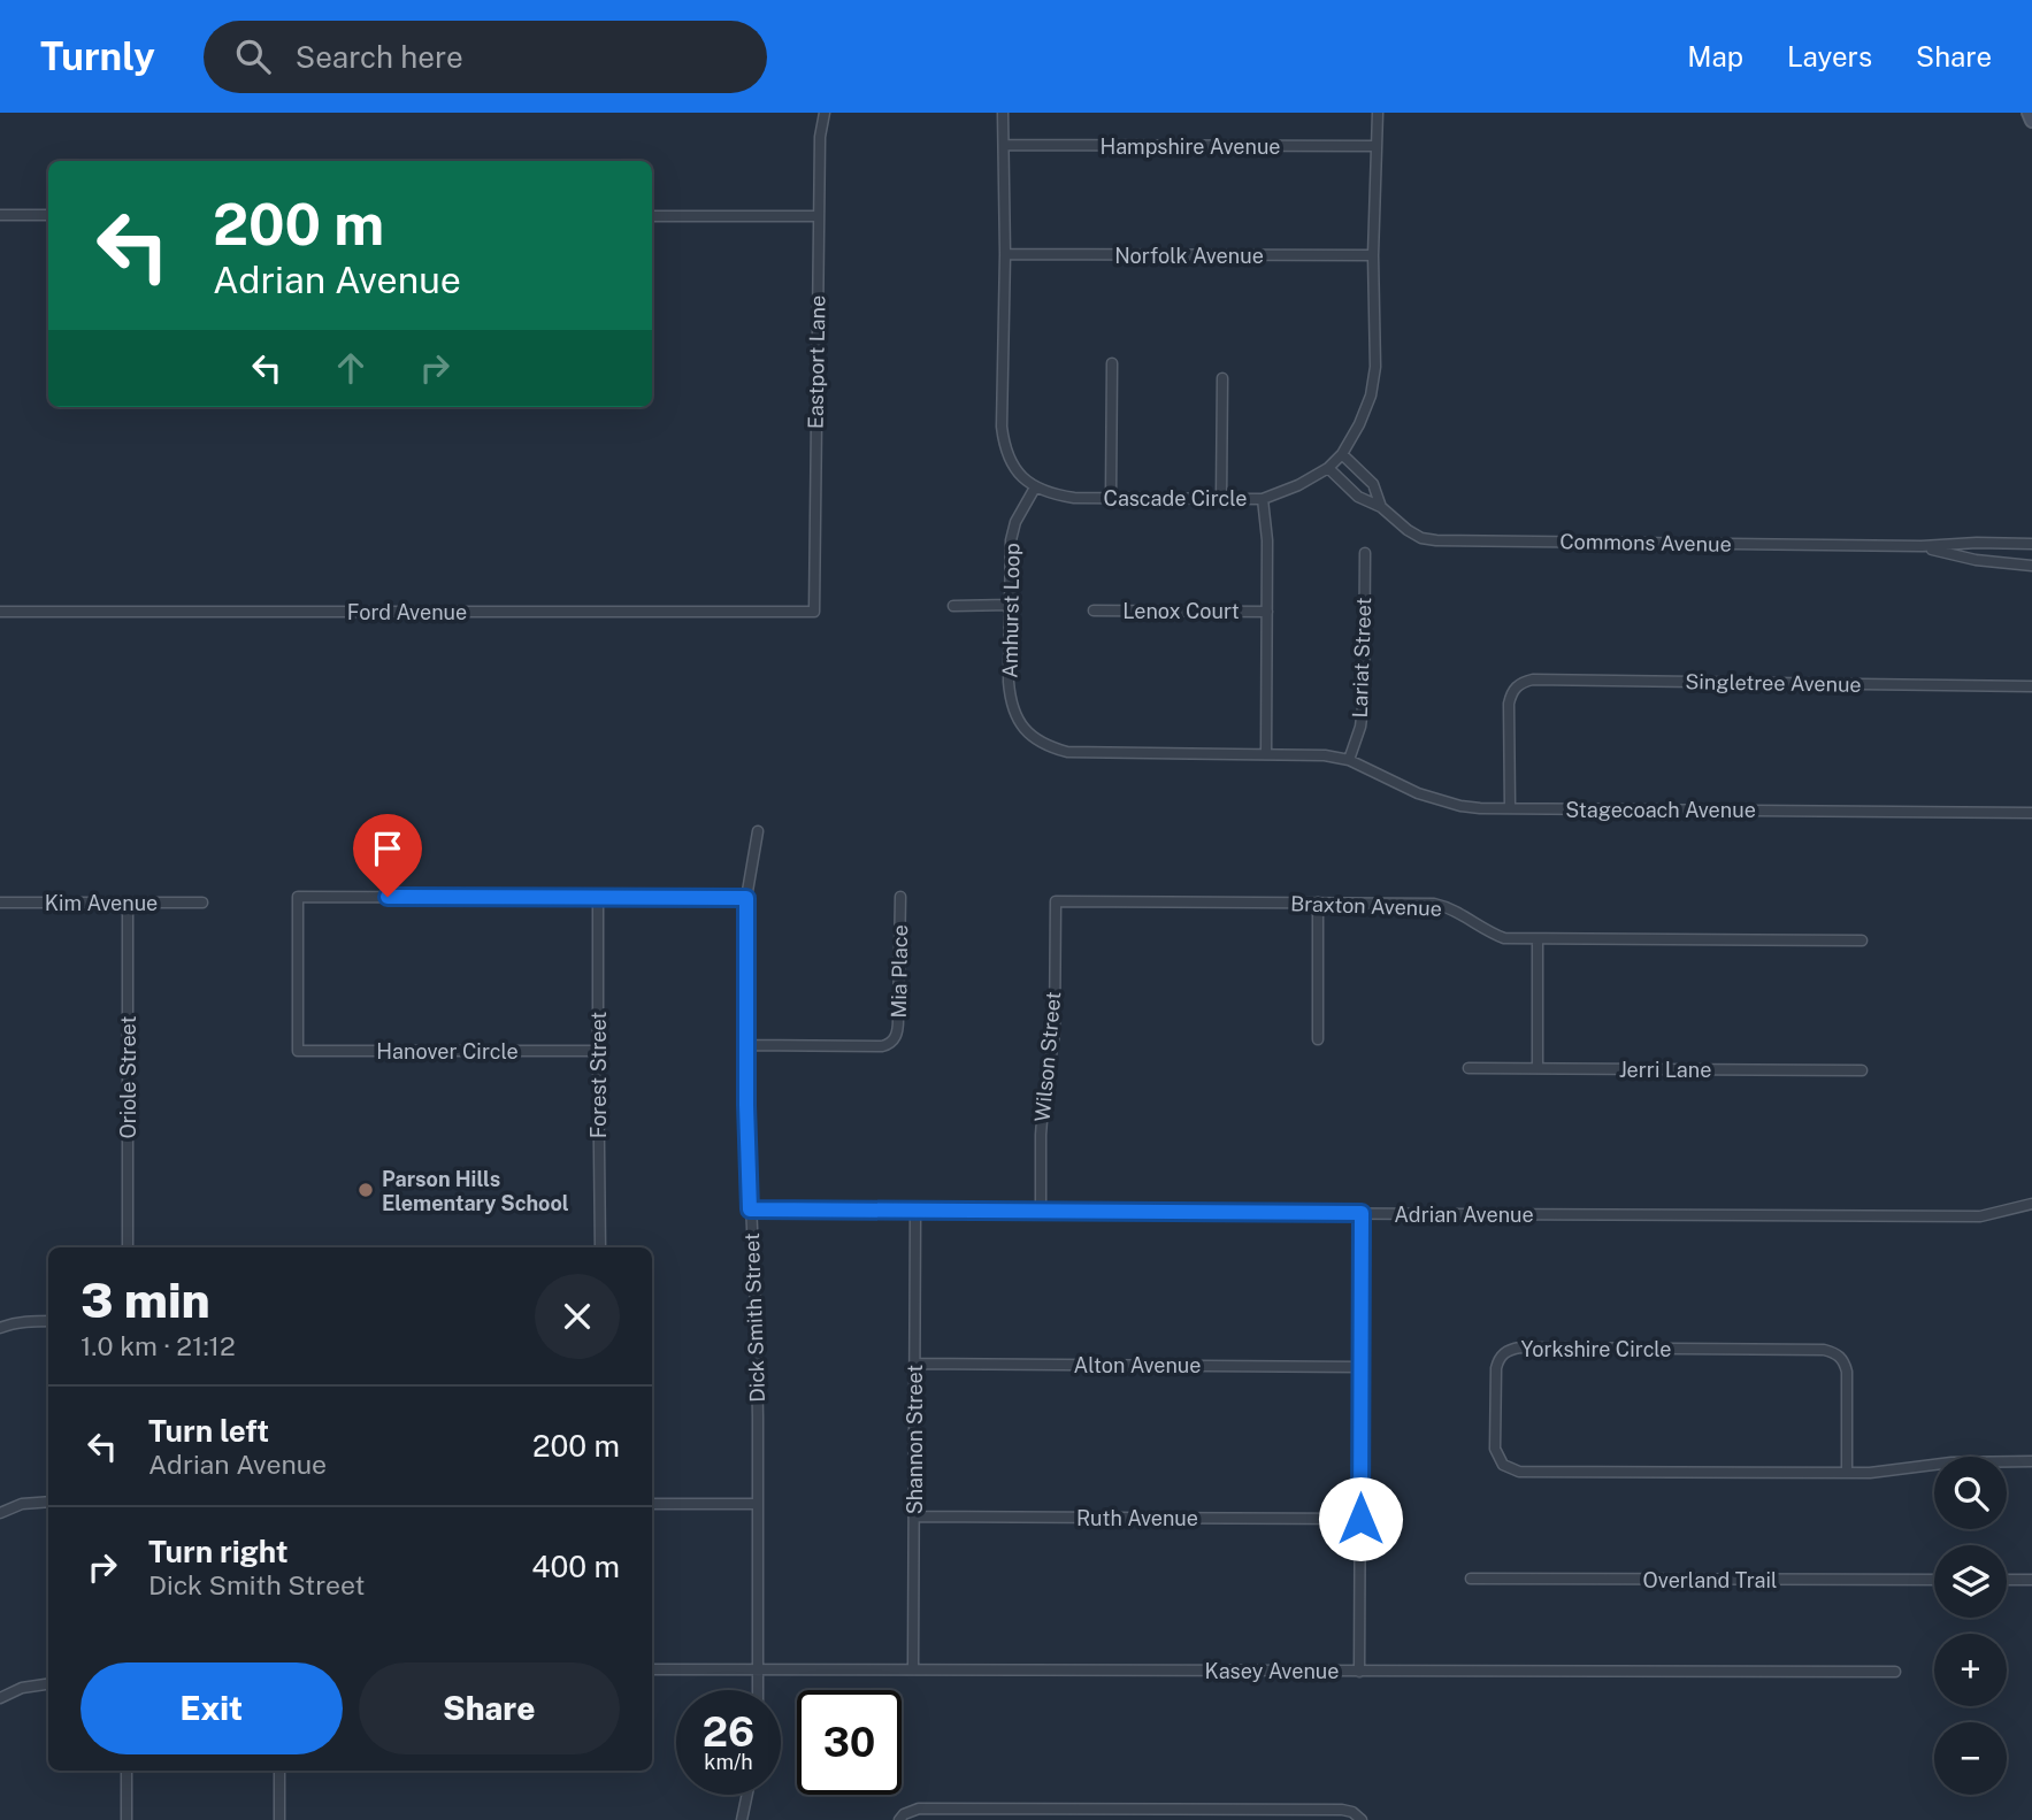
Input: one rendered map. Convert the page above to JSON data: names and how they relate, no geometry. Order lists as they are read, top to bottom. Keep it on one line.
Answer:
{"streets":{"street":["Hampshire Avenue","Norfolk Avenue","Eastport Lane","Cascade Circle","Commons Avenue","Amhurst Loop","Lenox Court","Ford Avenue","Lariat Street","Singletree Avenue","Stagecoach Avenue","Kim Avenue","Braxton Avenue","Mia Place","Hanover Circle","Wilson Street","Jerri Lane","Forest Street","Oriole Street","Adrian Avenue","Dick Smith Street","Yorkshire Circle","Alton Avenue","Shannon Street","Ruth Avenue","Overland Trail","Kasey Avenue"]},"crossings":[["Hampshire Avenue","Cascade Circle"],["Norfolk Avenue","Cascade Circle"],["Eastport Lane","Ford Avenue"],["Cascade Circle","Commons Avenue"],["Cascade Circle","Amhurst Loop"],["Amhurst Loop","Stagecoach Avenue"],["Lariat Street","Stagecoach Avenue"],["Singletree Avenue","Stagecoach Avenue"],["Kim Avenue","Oriole Street"],["Braxton Avenue","Wilson Street"],["Mia Place","Dick Smith Street"],["Hanover Circle","Forest Street"],["Wilson Street","Adrian Avenue"],["Adrian Avenue","Dick Smith Street"],["Adrian Avenue","Shannon Street"],["Dick Smith Street","Kasey Avenue"],["Alton Avenue","Shannon Street"],["Shannon Street","Ruth Avenue"],["Shannon Street","Kasey Avenue"]],"places":["Parson Hills Elementary School"],"page":{"header":"Turnly","search":"Search here","nav":["Map","Layers","Share"],"turn":["200 m","Adrian Avenue"],"heading":["3 min","1.0 km · 21:12"],"list":[{"name":"Turn left","note":"Adrian Avenue","value":"200 m"},{"name":"Turn right","note":"Dick Smith Street","value":"400 m"}],"map_buttons":["+","−"],"buttons":["Exit","Share"],"speed":"26 km/h","limit":"30"}}
